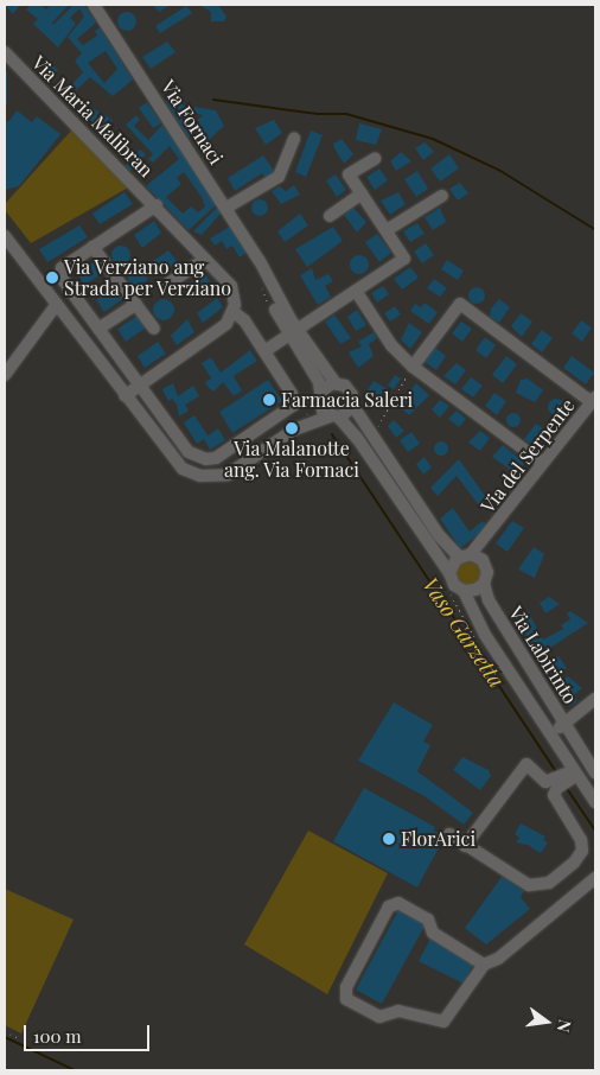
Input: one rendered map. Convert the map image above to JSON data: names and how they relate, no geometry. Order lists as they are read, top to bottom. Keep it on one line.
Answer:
{"streets":{"street":["Via Maria Malibran","Via Fornaci","Via del Serpente","Via Labirinto"]},"crossings":[["Via Fornaci","Via del Serpente"],["Via Fornaci","Via Labirinto"],["Via del Serpente","Via Labirinto"]],"water":["Vaso Garzetta"],"places":["Via Verziano ang Strada per Verziano","Farmacia Saleri","Via Malanotte ang. Via Fornaci","FlorArici"],"scale_bar":"100 m","north":"right"}
